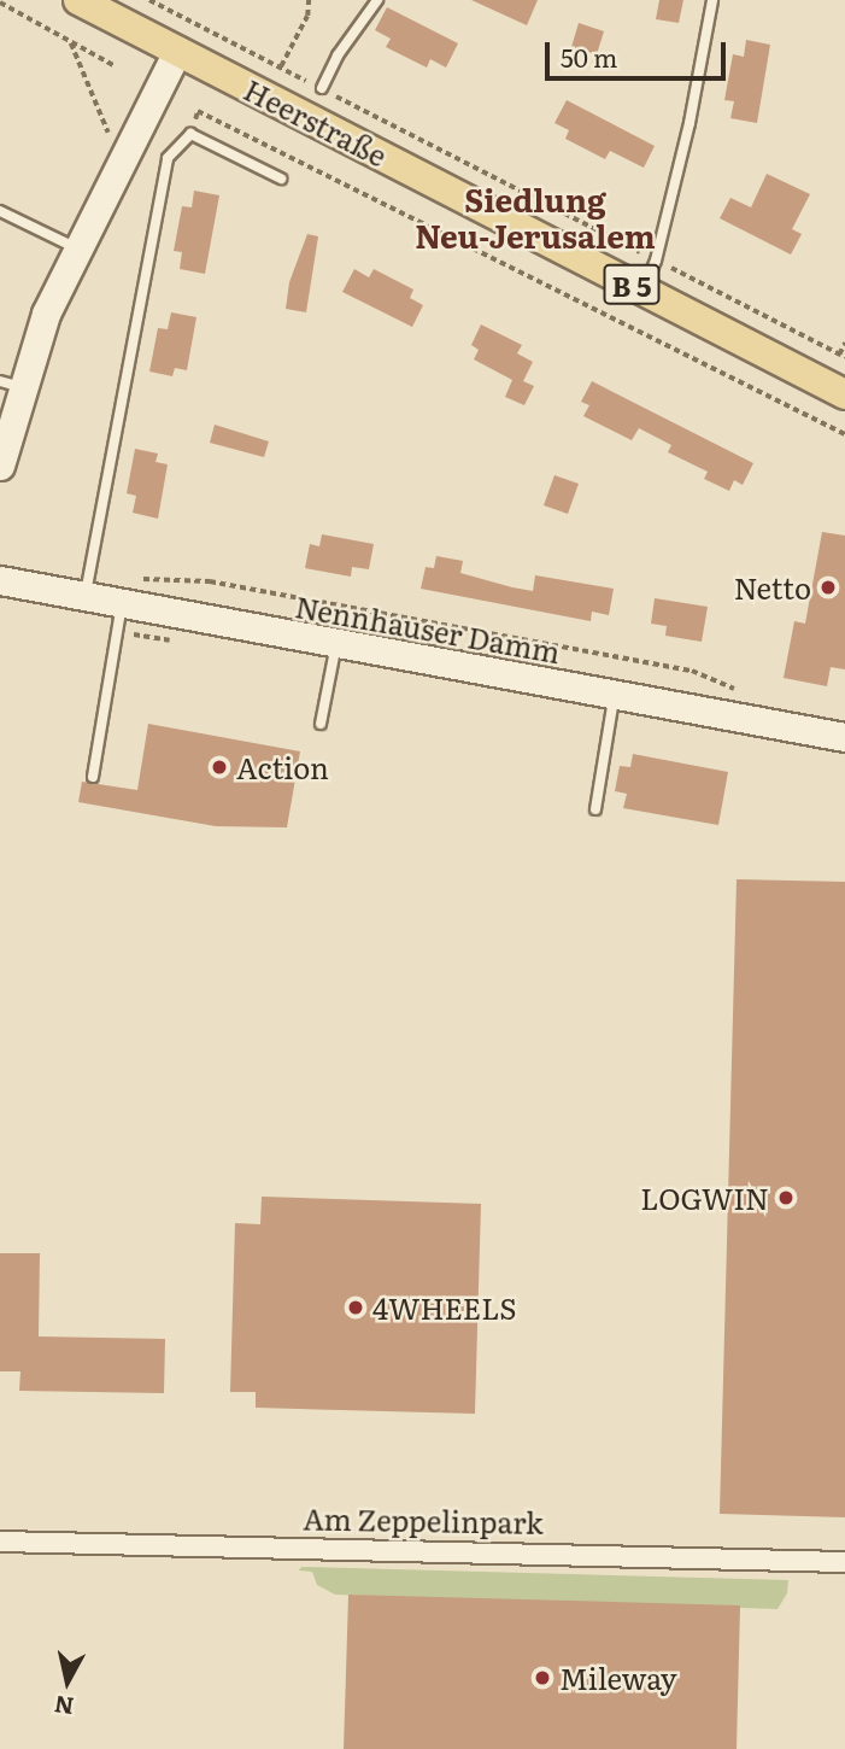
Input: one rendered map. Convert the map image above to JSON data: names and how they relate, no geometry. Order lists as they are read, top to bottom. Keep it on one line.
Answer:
{"streets":{"main road":["Heerstraße","B 5","Nennhauser Damm"],"street":["Am Zeppelinpark"]},"districts":["Siedlung Neu-Jerusalem"],"places":["Netto","Action","LOGWIN","4WHEELS","Mileway"],"scale_bar":"50 m","north":"bottom"}
